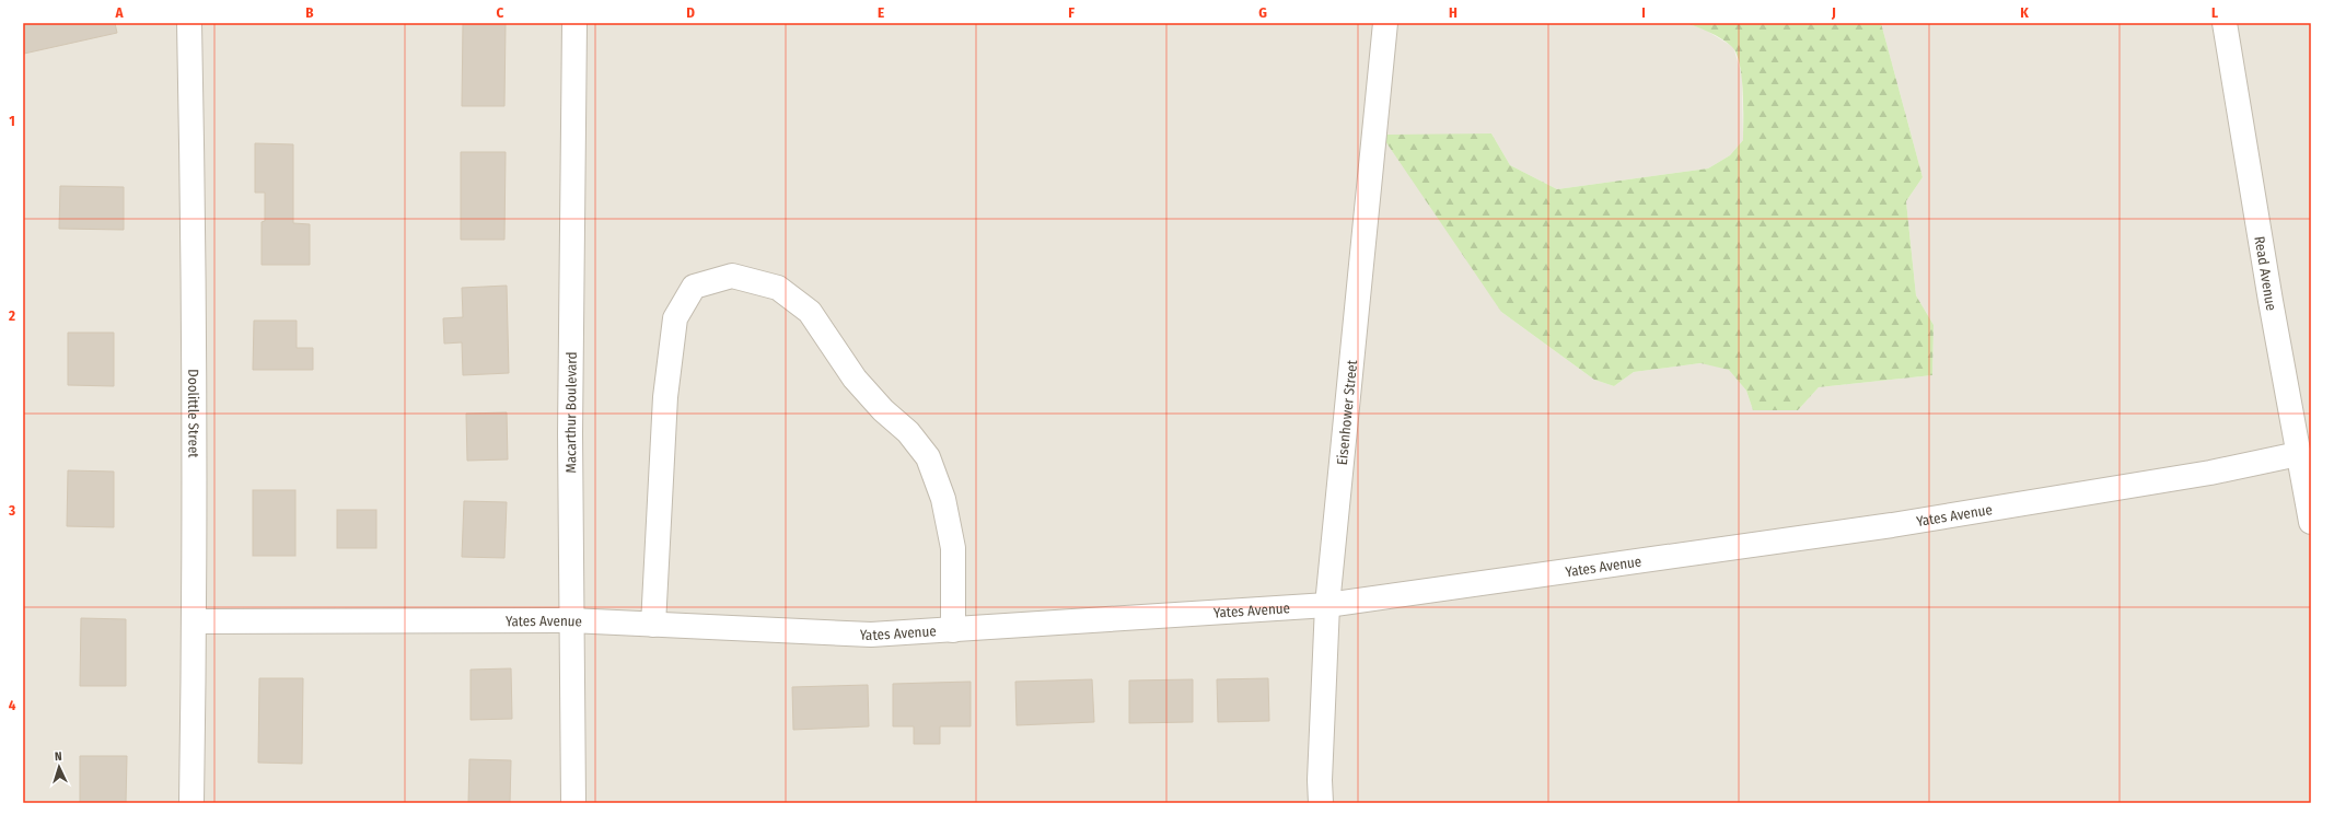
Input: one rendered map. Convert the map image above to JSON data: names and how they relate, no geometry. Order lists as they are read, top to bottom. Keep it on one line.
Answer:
{"streets":{"street":["Read Avenue","Doolittle Street","Eisenhower Street","Macarthur Boulevard","Yates Avenue"]},"crossings":[["Read Avenue","Yates Avenue"],["Doolittle Street","Yates Avenue"],["Eisenhower Street","Yates Avenue"],["Macarthur Boulevard","Yates Avenue"]],"north":"top","grid":{"columns":["A","B","C","D","E","F","G","H","I","J","K","L"],"rows":["1","2","3","4"]}}
